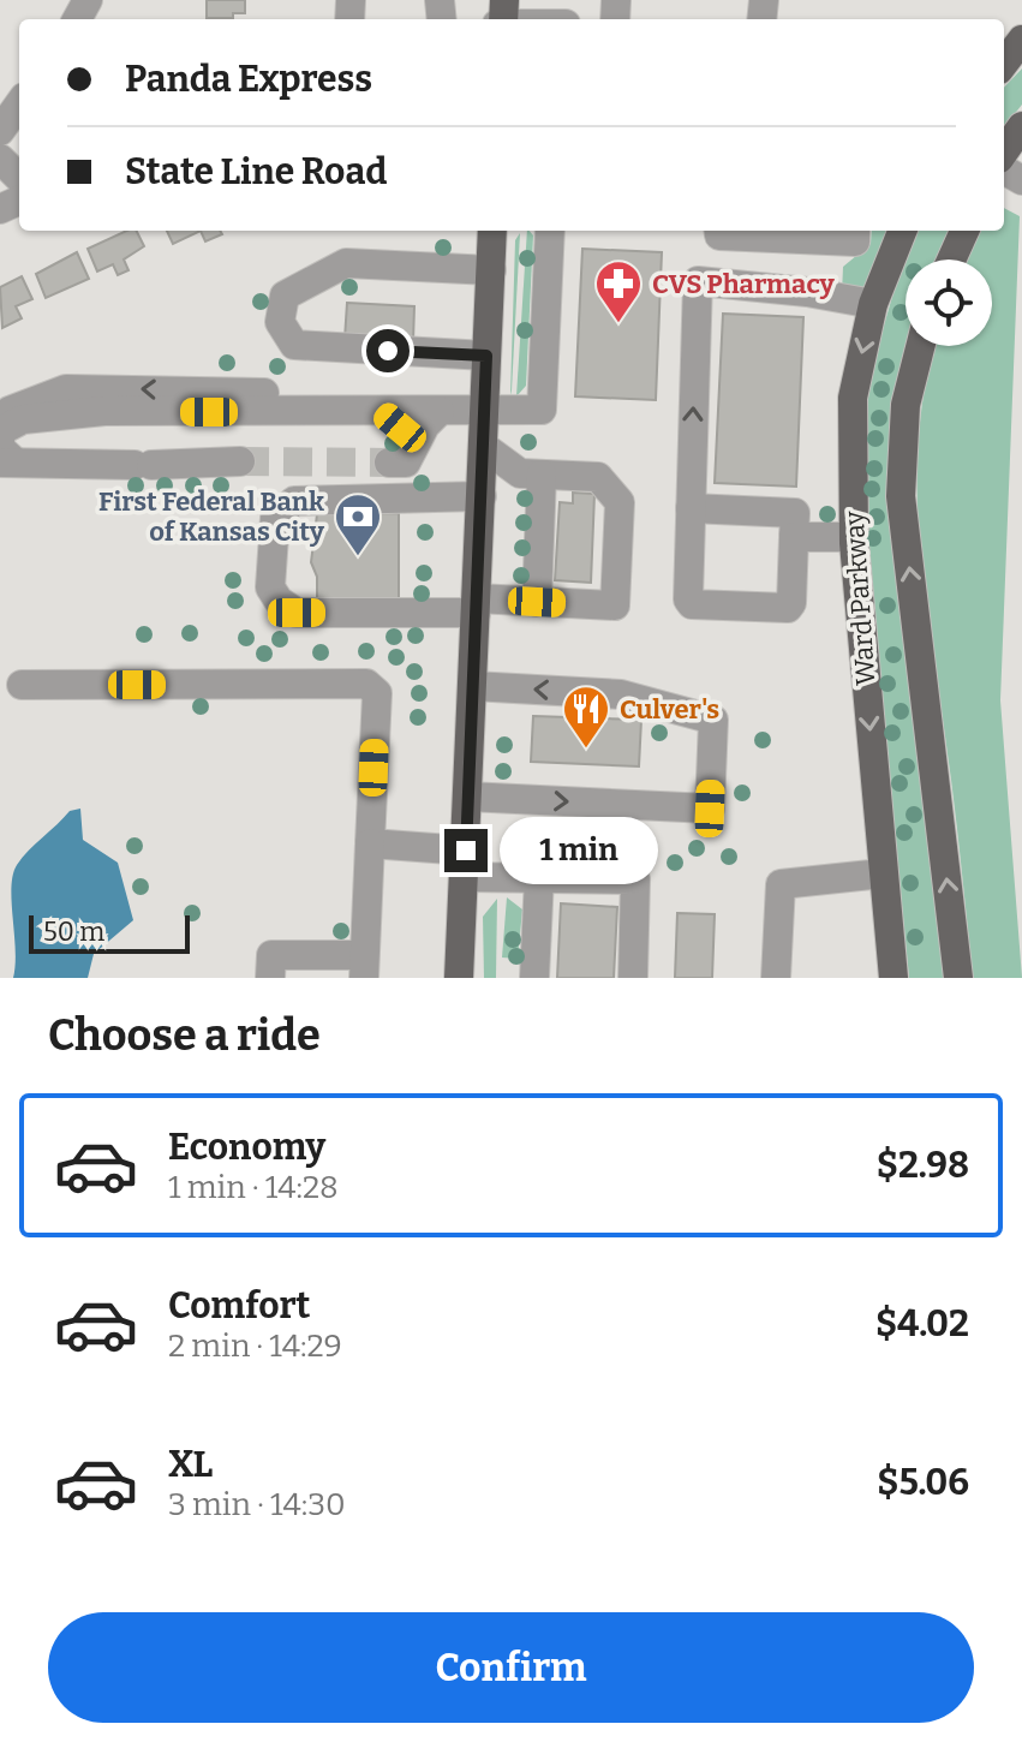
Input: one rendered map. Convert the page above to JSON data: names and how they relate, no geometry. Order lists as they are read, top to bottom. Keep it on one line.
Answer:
{"streets":{"main road":["Ward Parkway"]},"places":{"pharmacy":["CVS Pharmacy"],"bank":["First Federal Bank of Kansas City"],"restaurant":["Culver's"]},"scale_bar":"50 m","page":{"banner":["Panda Express","State Line Road"],"bubble":"1 min","scale":"50 m","heading":"Choose a ride","list":[{"name":"Economy","note":"1 min · 14:28","value":"$2.98"},{"name":"Comfort","note":"2 min · 14:29","value":"$4.02"},{"name":"XL","note":"3 min · 14:30","value":"$5.06"}],"buttons":"Confirm"}}
